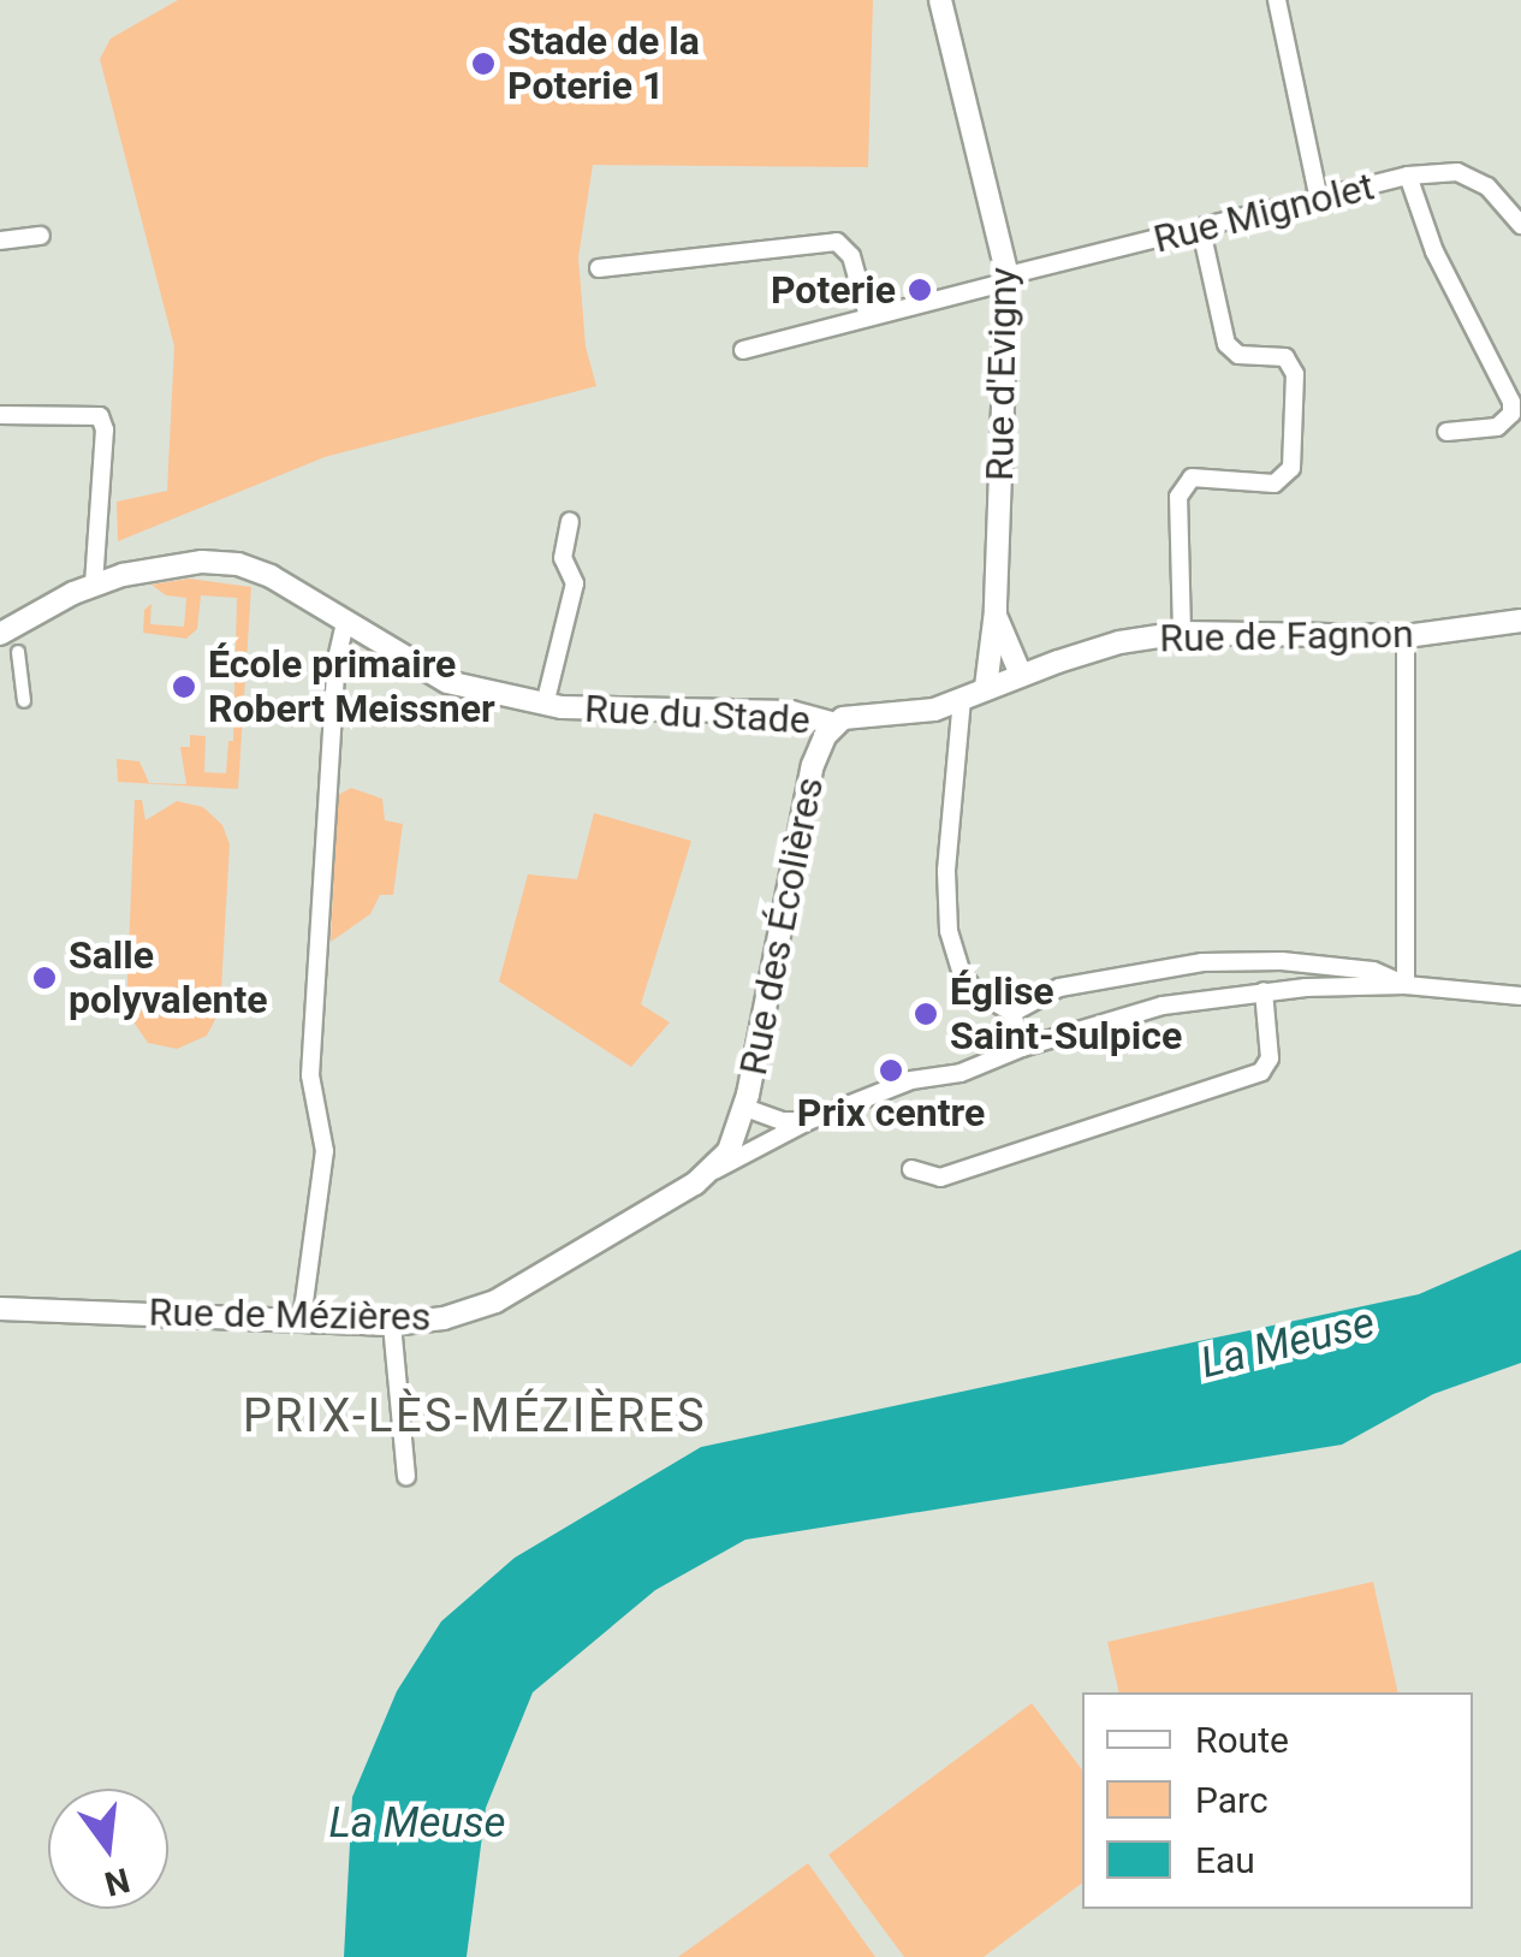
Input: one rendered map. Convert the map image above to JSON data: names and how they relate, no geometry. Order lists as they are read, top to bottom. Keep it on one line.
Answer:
{"streets":{"street":["Rue Mignolet","Rue d'Evigny","Rue de Fagnon","Rue du Stade","Rue des Écolières","Rue de Mézières"]},"crossings":[["Rue Mignolet","Rue d'Evigny"],["Rue d'Evigny","Rue de Fagnon"],["Rue d'Evigny","Rue du Stade"],["Rue de Fagnon","Rue du Stade"],["Rue du Stade","Rue des Écolières"],["Rue des Écolières","Rue de Mézières"]],"districts":["PRIX-LÈS-MÉZIÈRES"],"water":["La Meuse"],"places":["Stade de la Poterie 1","Poterie","École primaire Robert Meissner","Salle polyvalente","Église Saint-Sulpice","Prix centre"],"legend":["Route","Parc","Eau"],"north":"bottom"}
